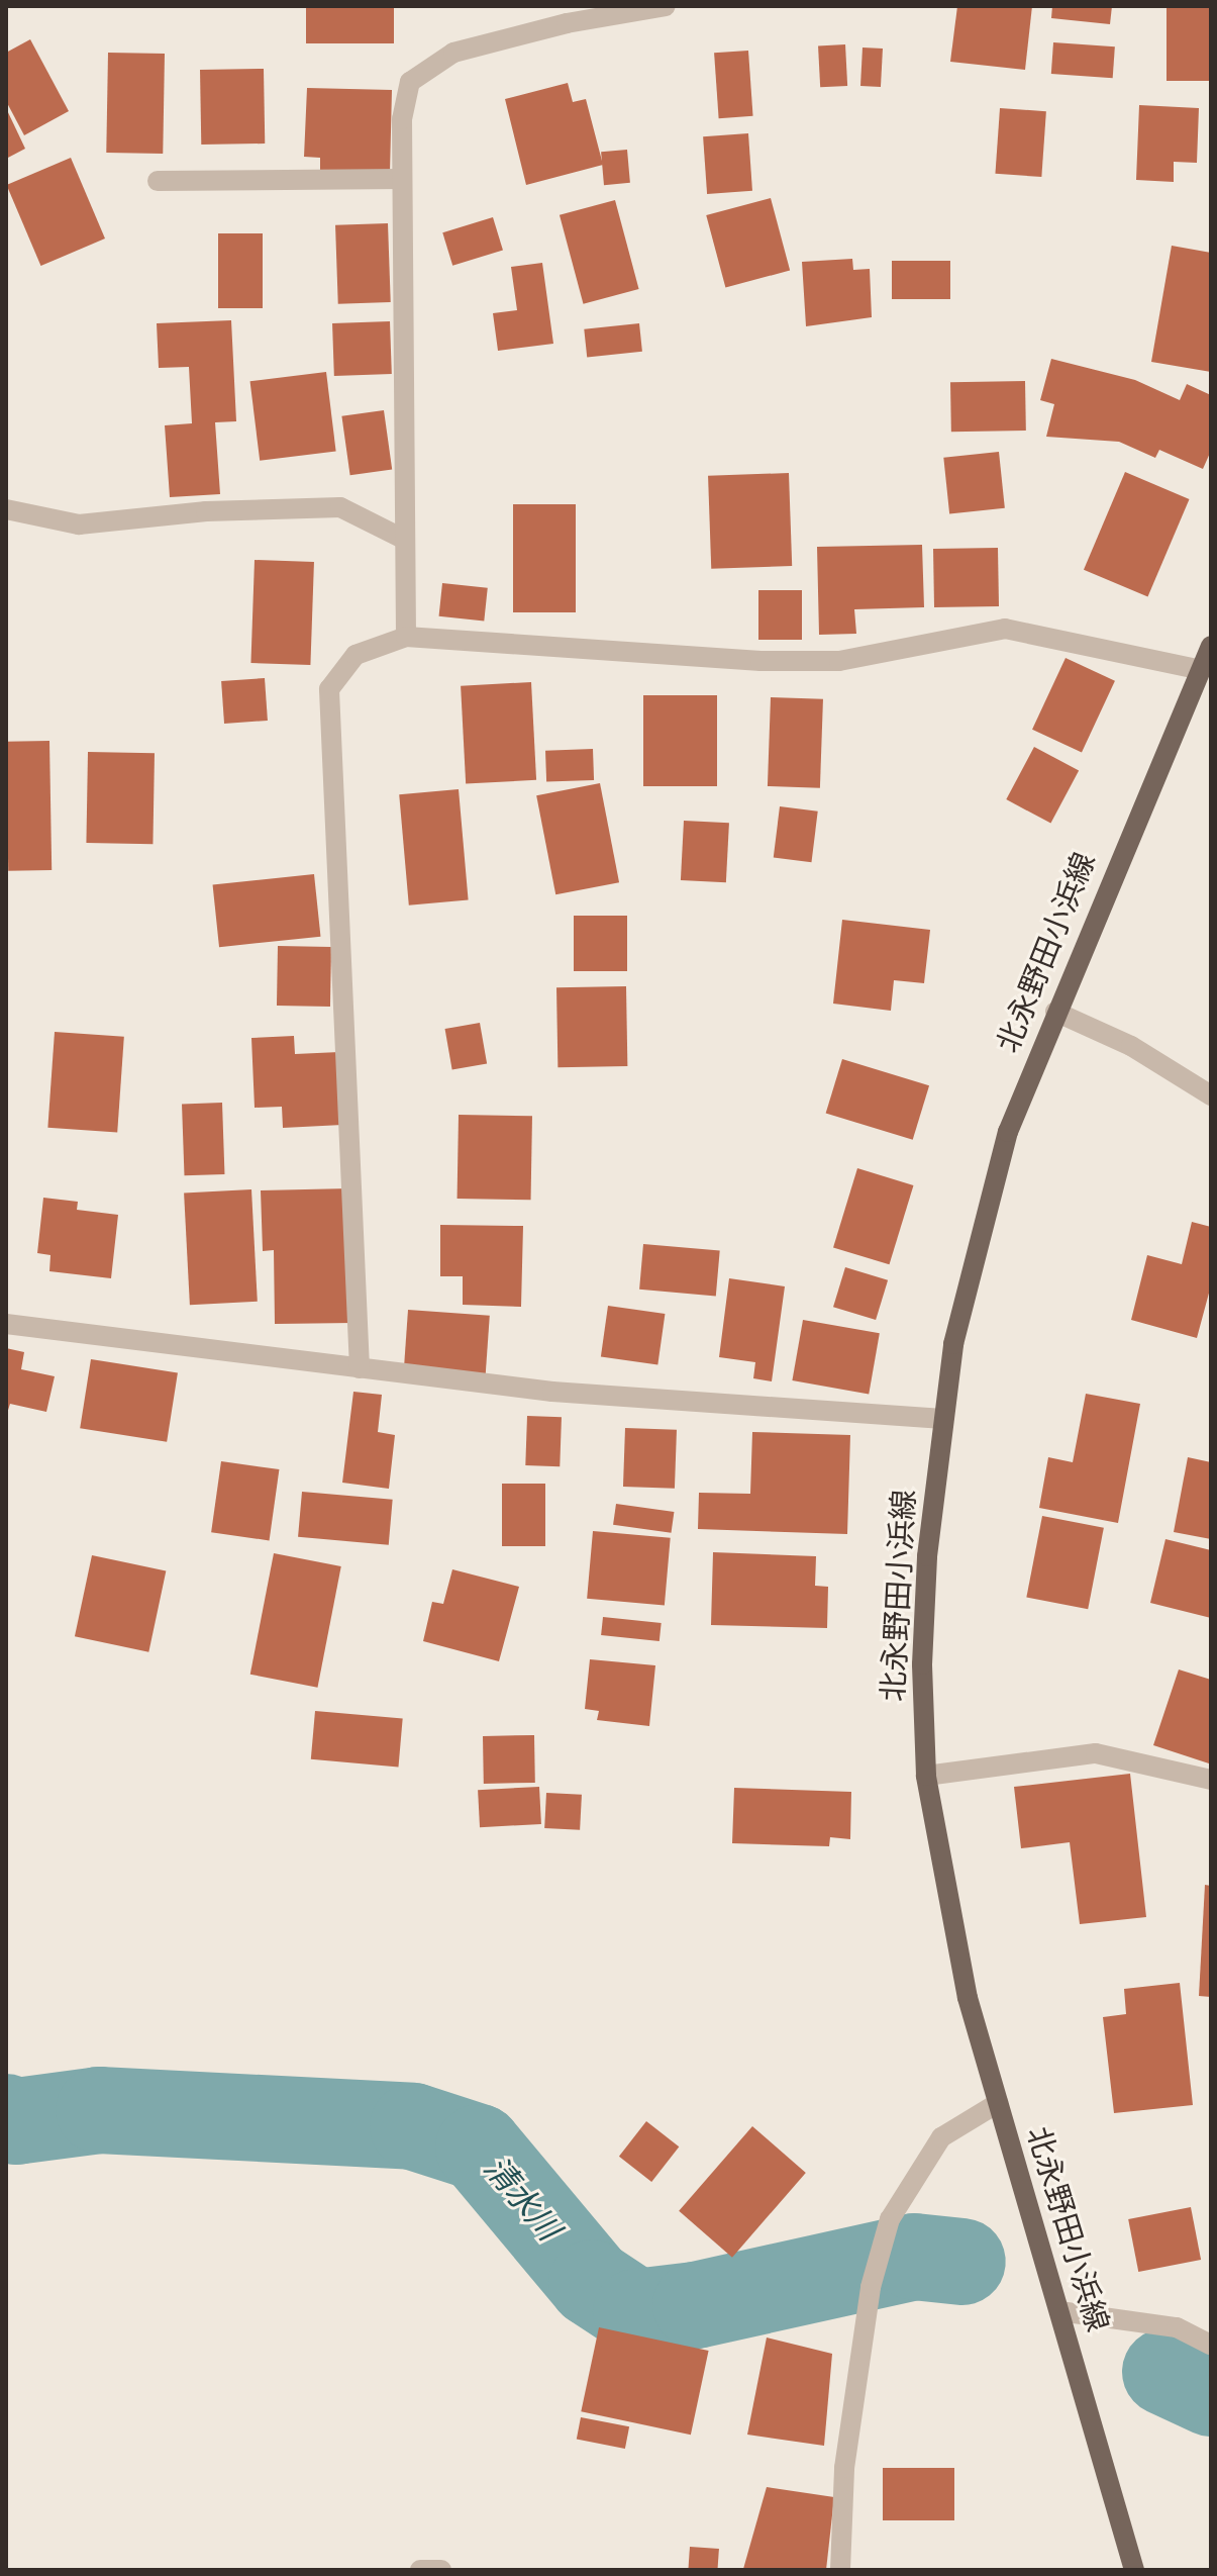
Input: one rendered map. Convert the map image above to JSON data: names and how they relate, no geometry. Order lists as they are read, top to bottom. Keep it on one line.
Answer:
{"streets":{"main road":["北永野田小浜線"]},"water":["清水川"]}
